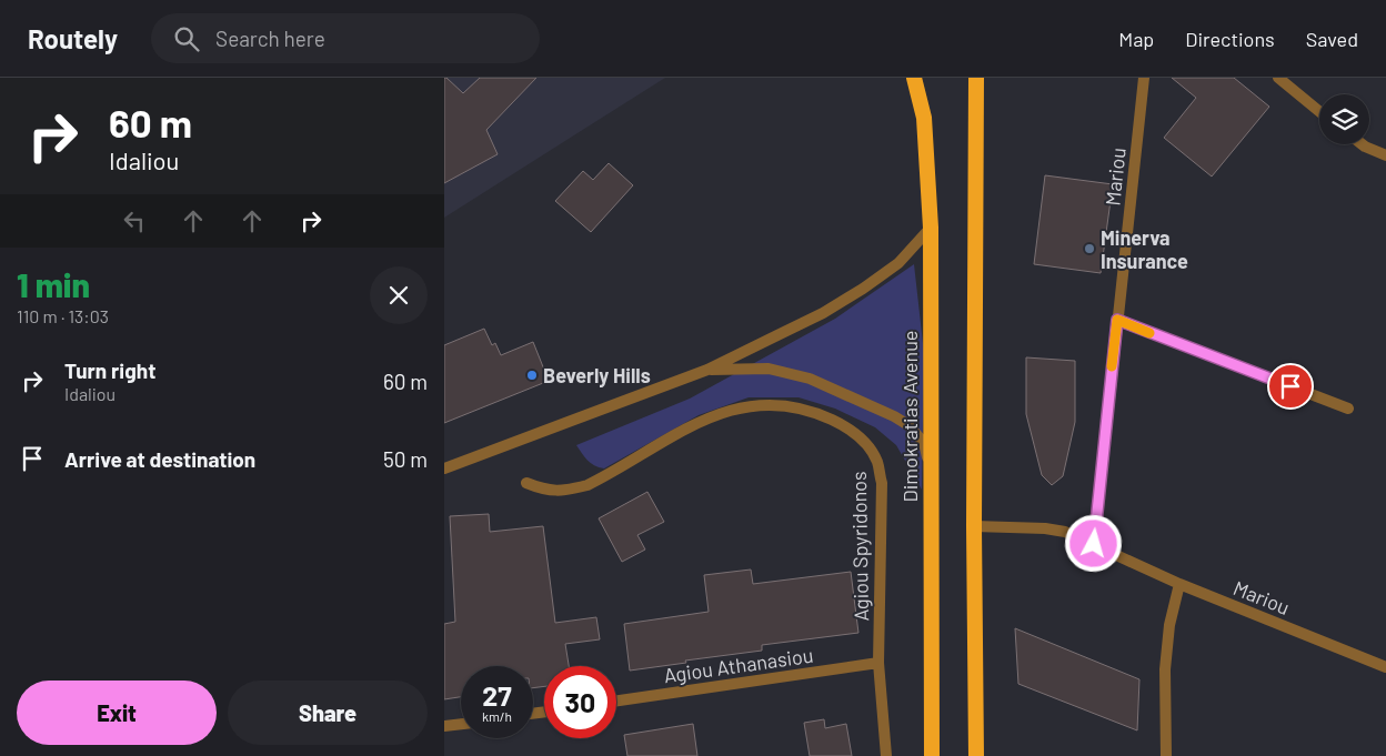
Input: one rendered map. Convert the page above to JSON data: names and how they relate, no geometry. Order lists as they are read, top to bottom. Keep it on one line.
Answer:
{"streets":{"highway":["Dimokratias Avenue"],"street":["Mariou","Agiou Spyridonos","Agiou Athanasiou"]},"crossings":[["Agiou Spyridonos","Agiou Athanasiou"]],"places":["Minerva Insurance","Beverly Hills"],"page":{"header":"Routely","search":"Search here","nav":["Map","Directions","Saved"],"turn":["60 m","Idaliou"],"heading":["1 min","110 m · 13:03"],"list":[{"name":"Turn right","note":"Idaliou","value":"60 m"},{"name":"Arrive at destination","value":"50 m"}],"speed":"27 km/h","limit":"30","buttons":["Exit","Share"]}}
